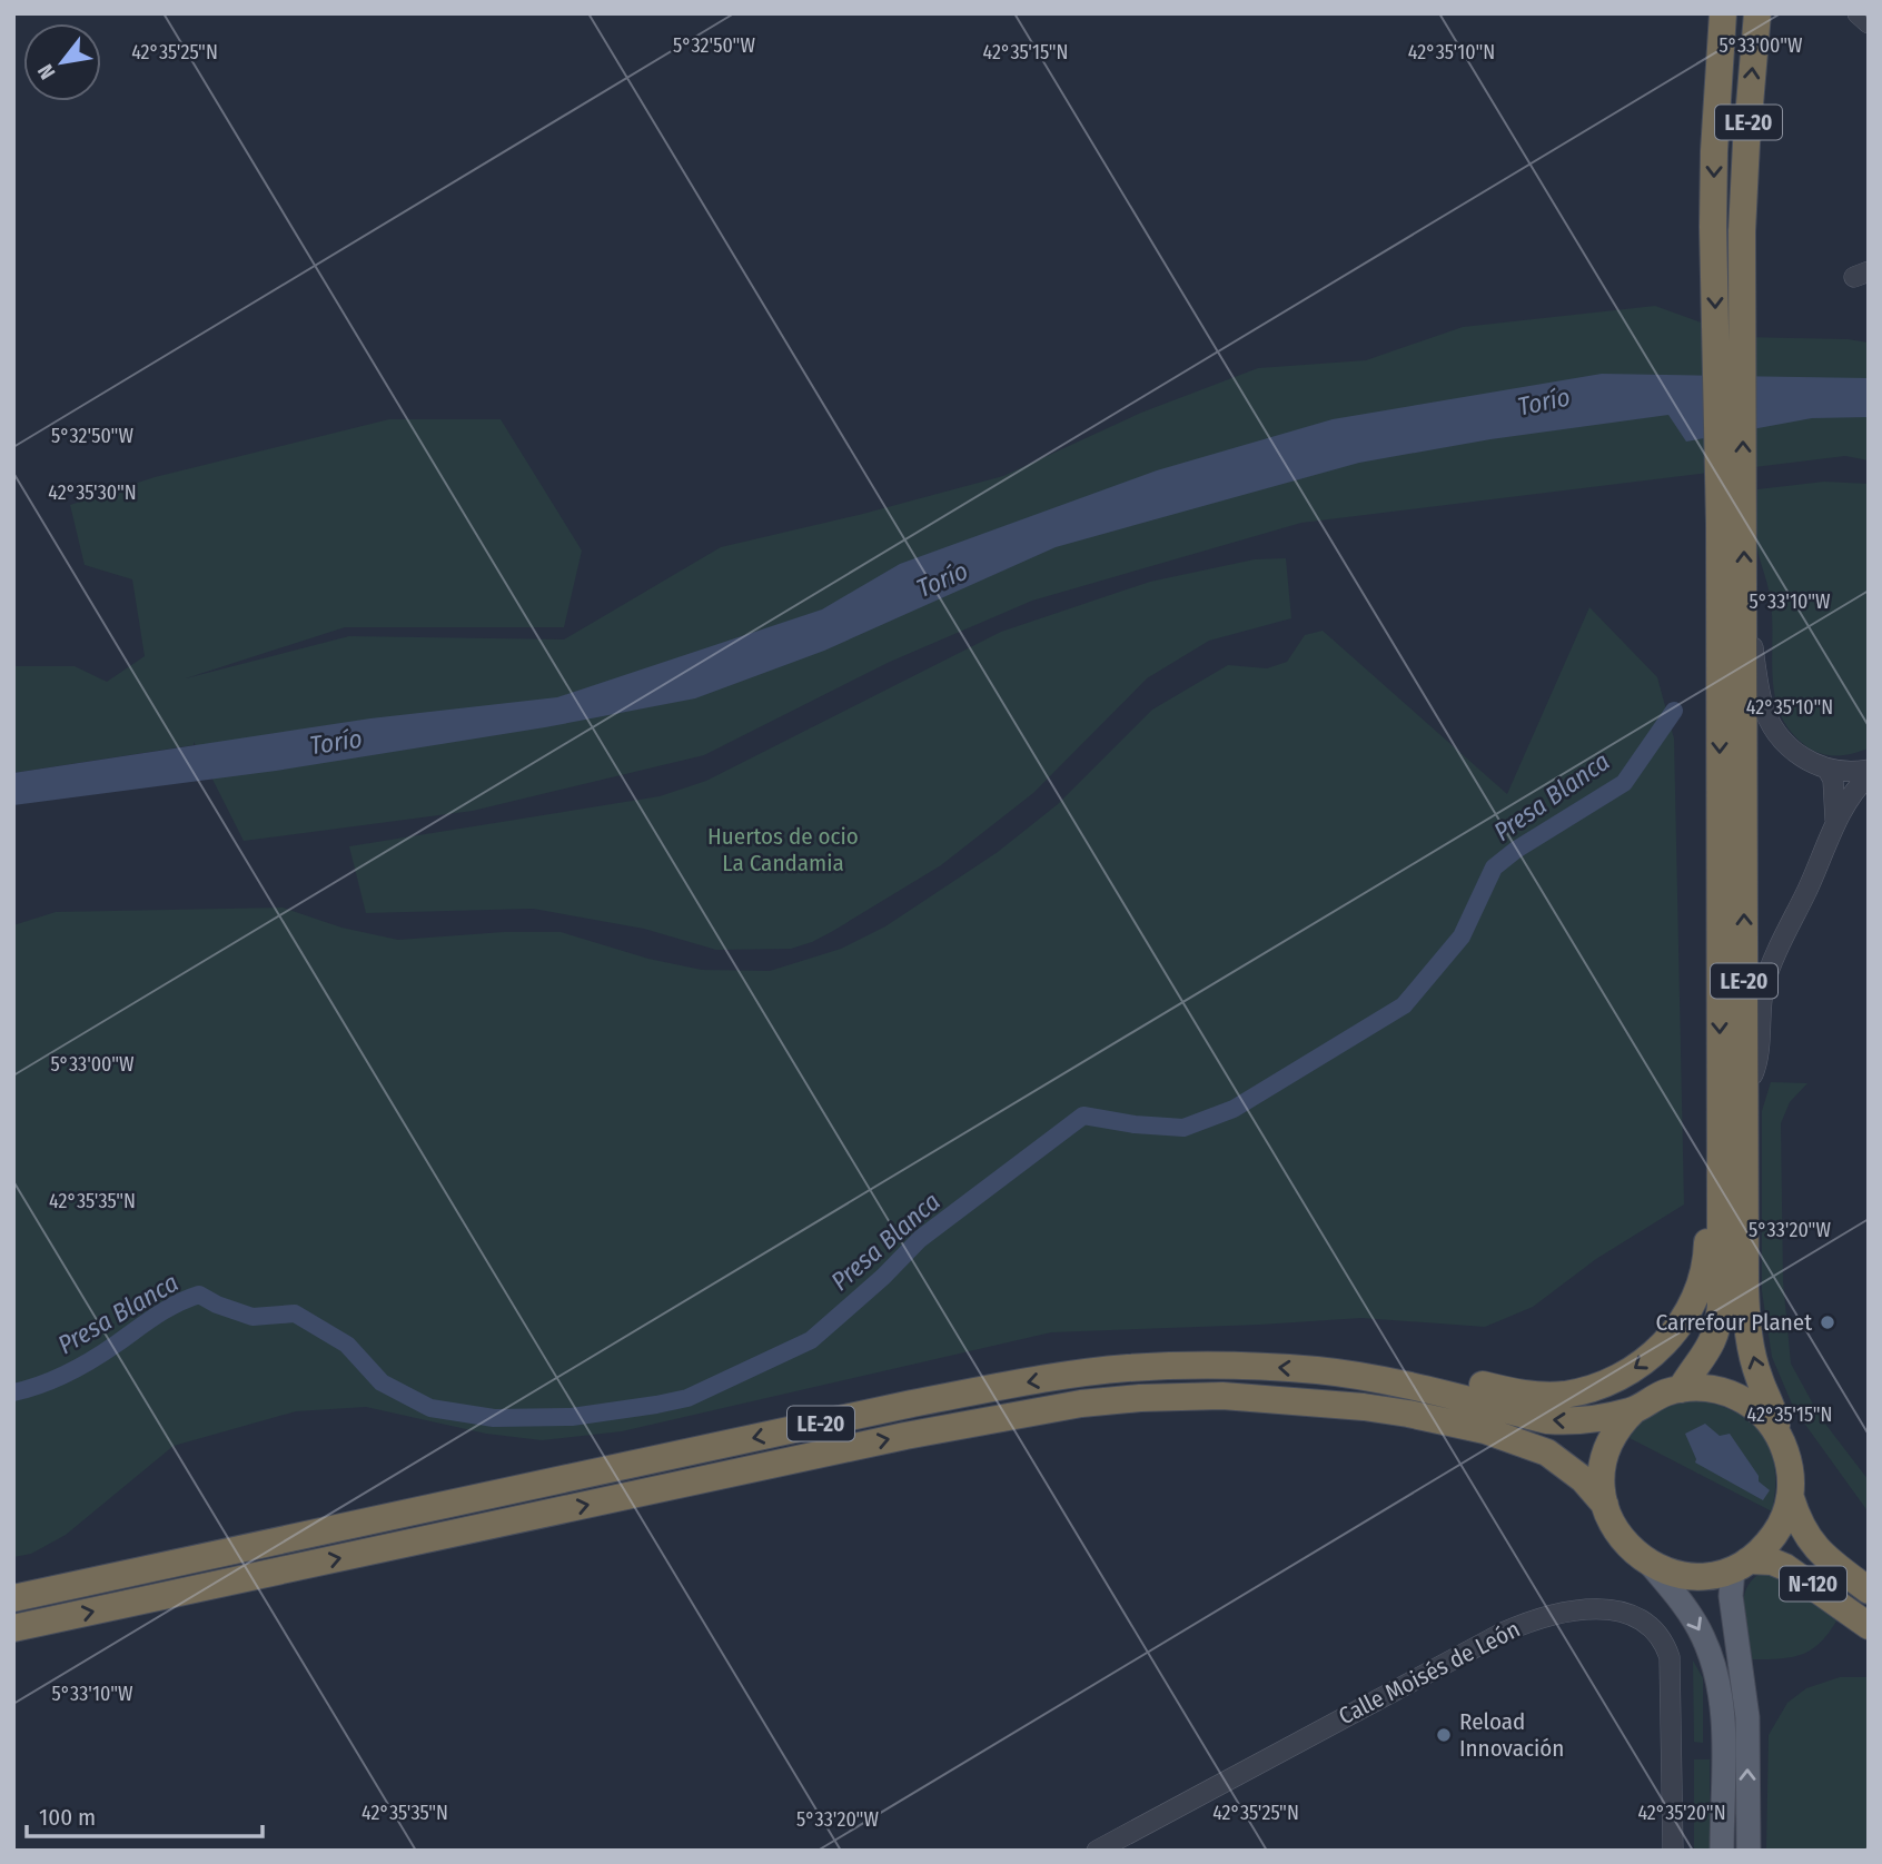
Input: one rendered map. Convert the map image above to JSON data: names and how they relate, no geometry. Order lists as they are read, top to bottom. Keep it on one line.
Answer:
{"streets":{"highway":["LE-20","N-120"],"street":["Calle Moisés de León"]},"crossings":[["LE-20","N-120"]],"water":["Torío","Presa Blanca"],"parks":["Huertos de ocio La Candamia"],"places":["Carrefour Planet","Reload Innovación"],"scale_bar":"100 m","north":"bottom left","coordinates":["5°32'50\"W","5°33'00\"W","42°35'25\"N","42°35'15\"N","42°35'10\"N","42°35'30\"N","5°33'10\"W","42°35'35\"N","5°33'20\"W","42°35'20\"N"]}
